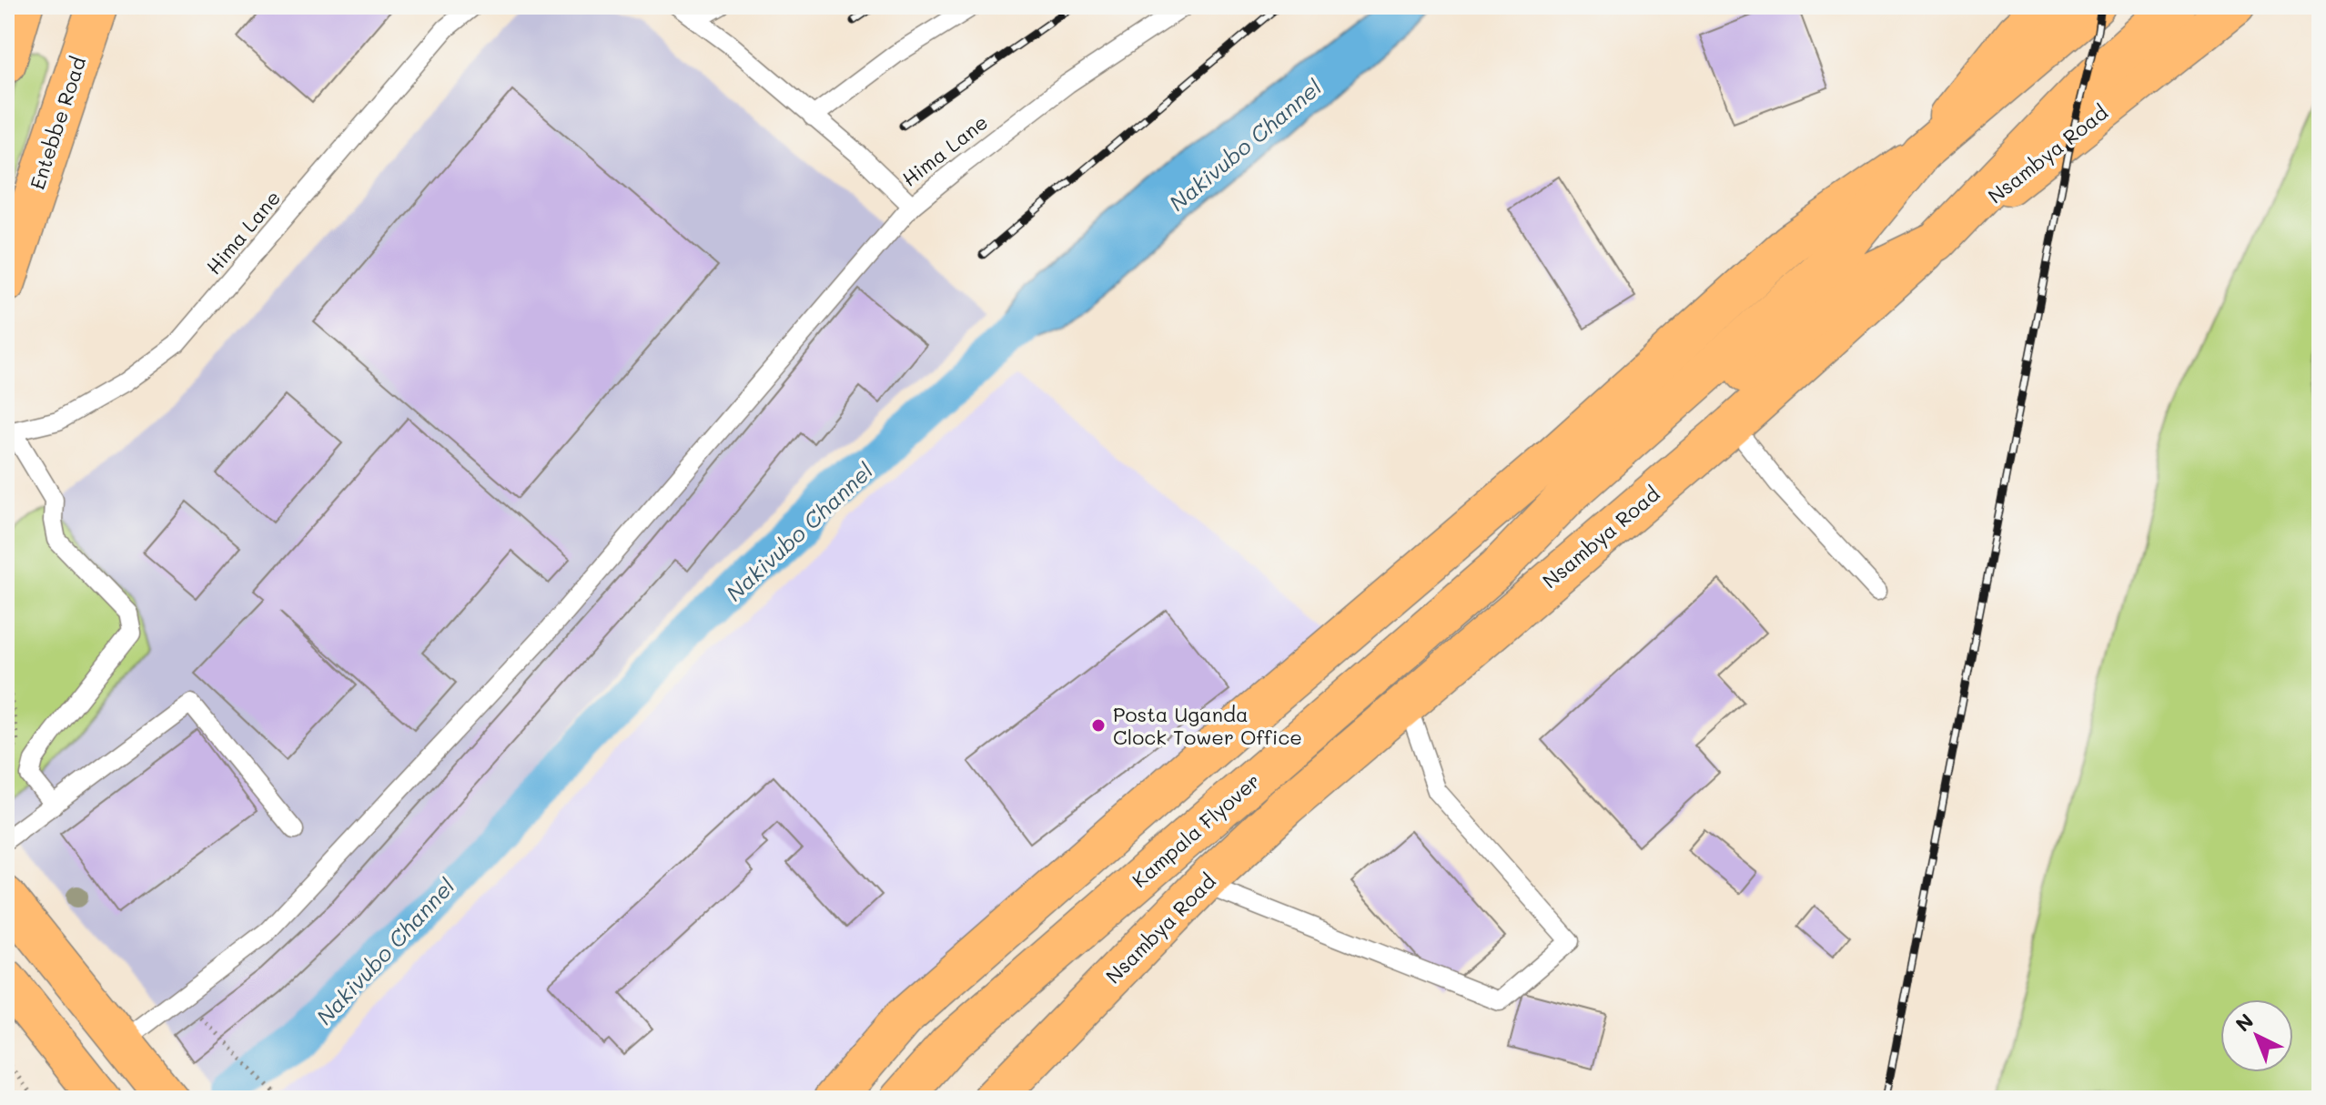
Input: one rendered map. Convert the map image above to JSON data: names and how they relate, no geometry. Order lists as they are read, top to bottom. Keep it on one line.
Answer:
{"streets":{"main road":["Entebbe Road","Nsambya Road","Kampala Flyover"],"lane":["Hima Lane"]},"water":["Nakivubo Channel"],"places":["Posta Uganda Clock Tower Office"],"north":"top left"}
